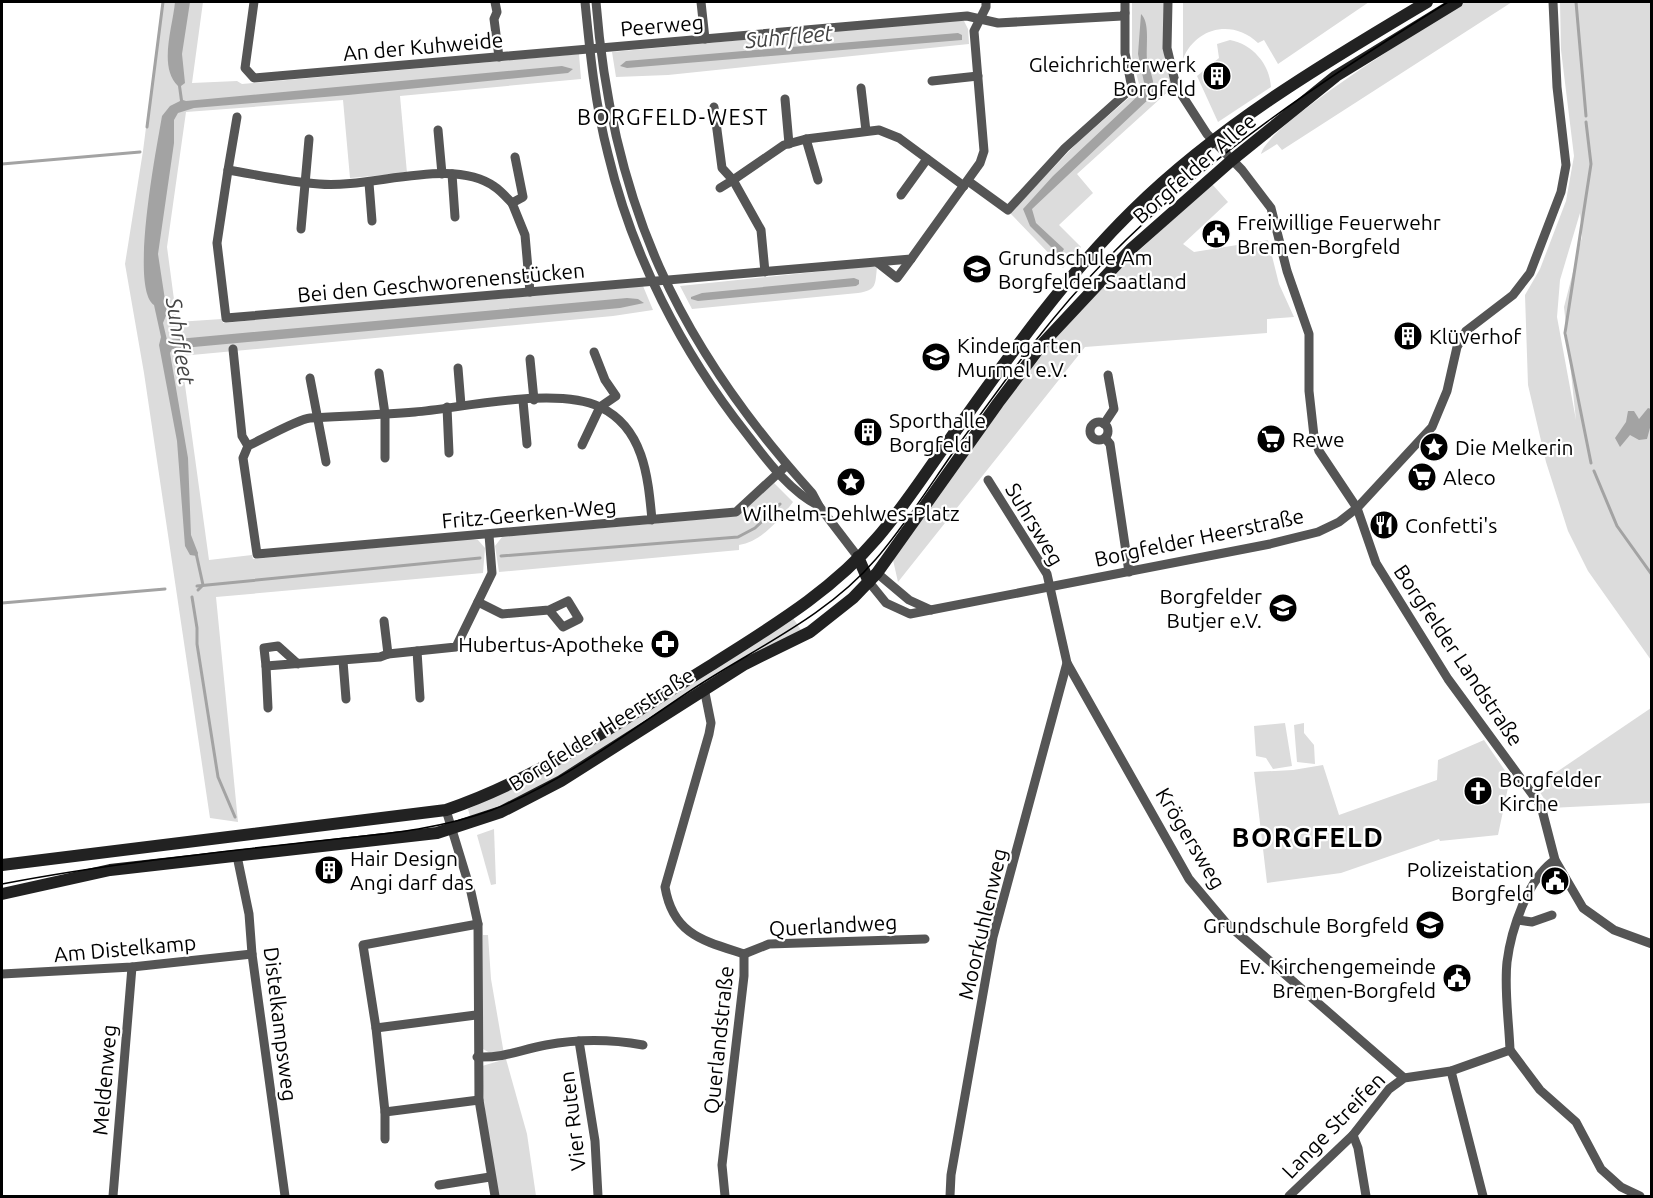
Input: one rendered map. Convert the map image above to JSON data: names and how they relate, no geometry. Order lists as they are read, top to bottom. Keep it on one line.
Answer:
{"streets":{"main road":["Borgfelder Allee","Borgfelder Heerstraße"],"street":["Peerweg","An der Kuhweide","Bei den Geschworenenstücken","Fritz-Geerken-Weg","Suhrsweg","Borgfelder Landstraße","Krögersweg","Moorkuhlenweg","Querlandweg","Am Distelkamp","Distelkampsweg","Querlandstraße","Meldenweg","Vier Ruten","Lange Streifen"]},"crossings":[["Peerweg","An der Kuhweide"],["Borgfelder Allee","Borgfelder Heerstraße"],["Borgfelder Allee","Borgfelder Landstraße"],["Suhrsweg","Borgfelder Heerstraße"],["Suhrsweg","Krögersweg"],["Borgfelder Heerstraße","Borgfelder Landstraße"],["Borgfelder Heerstraße","Krögersweg"],["Borgfelder Heerstraße","Distelkampsweg"],["Borgfelder Heerstraße","Querlandstraße"],["Krögersweg","Moorkuhlenweg"],["Krögersweg","Lange Streifen"],["Querlandweg","Querlandstraße"],["Am Distelkamp","Distelkampsweg"],["Am Distelkamp","Meldenweg"]],"districts":["BORGFELD-WEST","BORGFELD"],"water":["Suhrfleet"],"places":{"building":["Gleichrichterwerk Borgfeld","Klüverhof","Sporthalle Borgfeld","Hair Design Angi darf das"],"public building":["Freiwillige Feuerwehr Bremen-Borgfeld","Polizeistation Borgfeld","Ev. Kirchengemeinde Bremen-Borgfeld"],"school or university":["Grundschule Am Borgfelder Saatland","Kindergarten Murmel e.V.","Borgfelder Butjer e.V.","Grundschule Borgfeld"],"supermarket":["Rewe","Aleco"],"place":["Die Melkerin","Wilhelm-Dehlwes-Platz"],"restaurant":["Confetti's"],"pharmacy":["Hubertus-Apotheke"],"church":["Borgfelder Kirche"]}}
